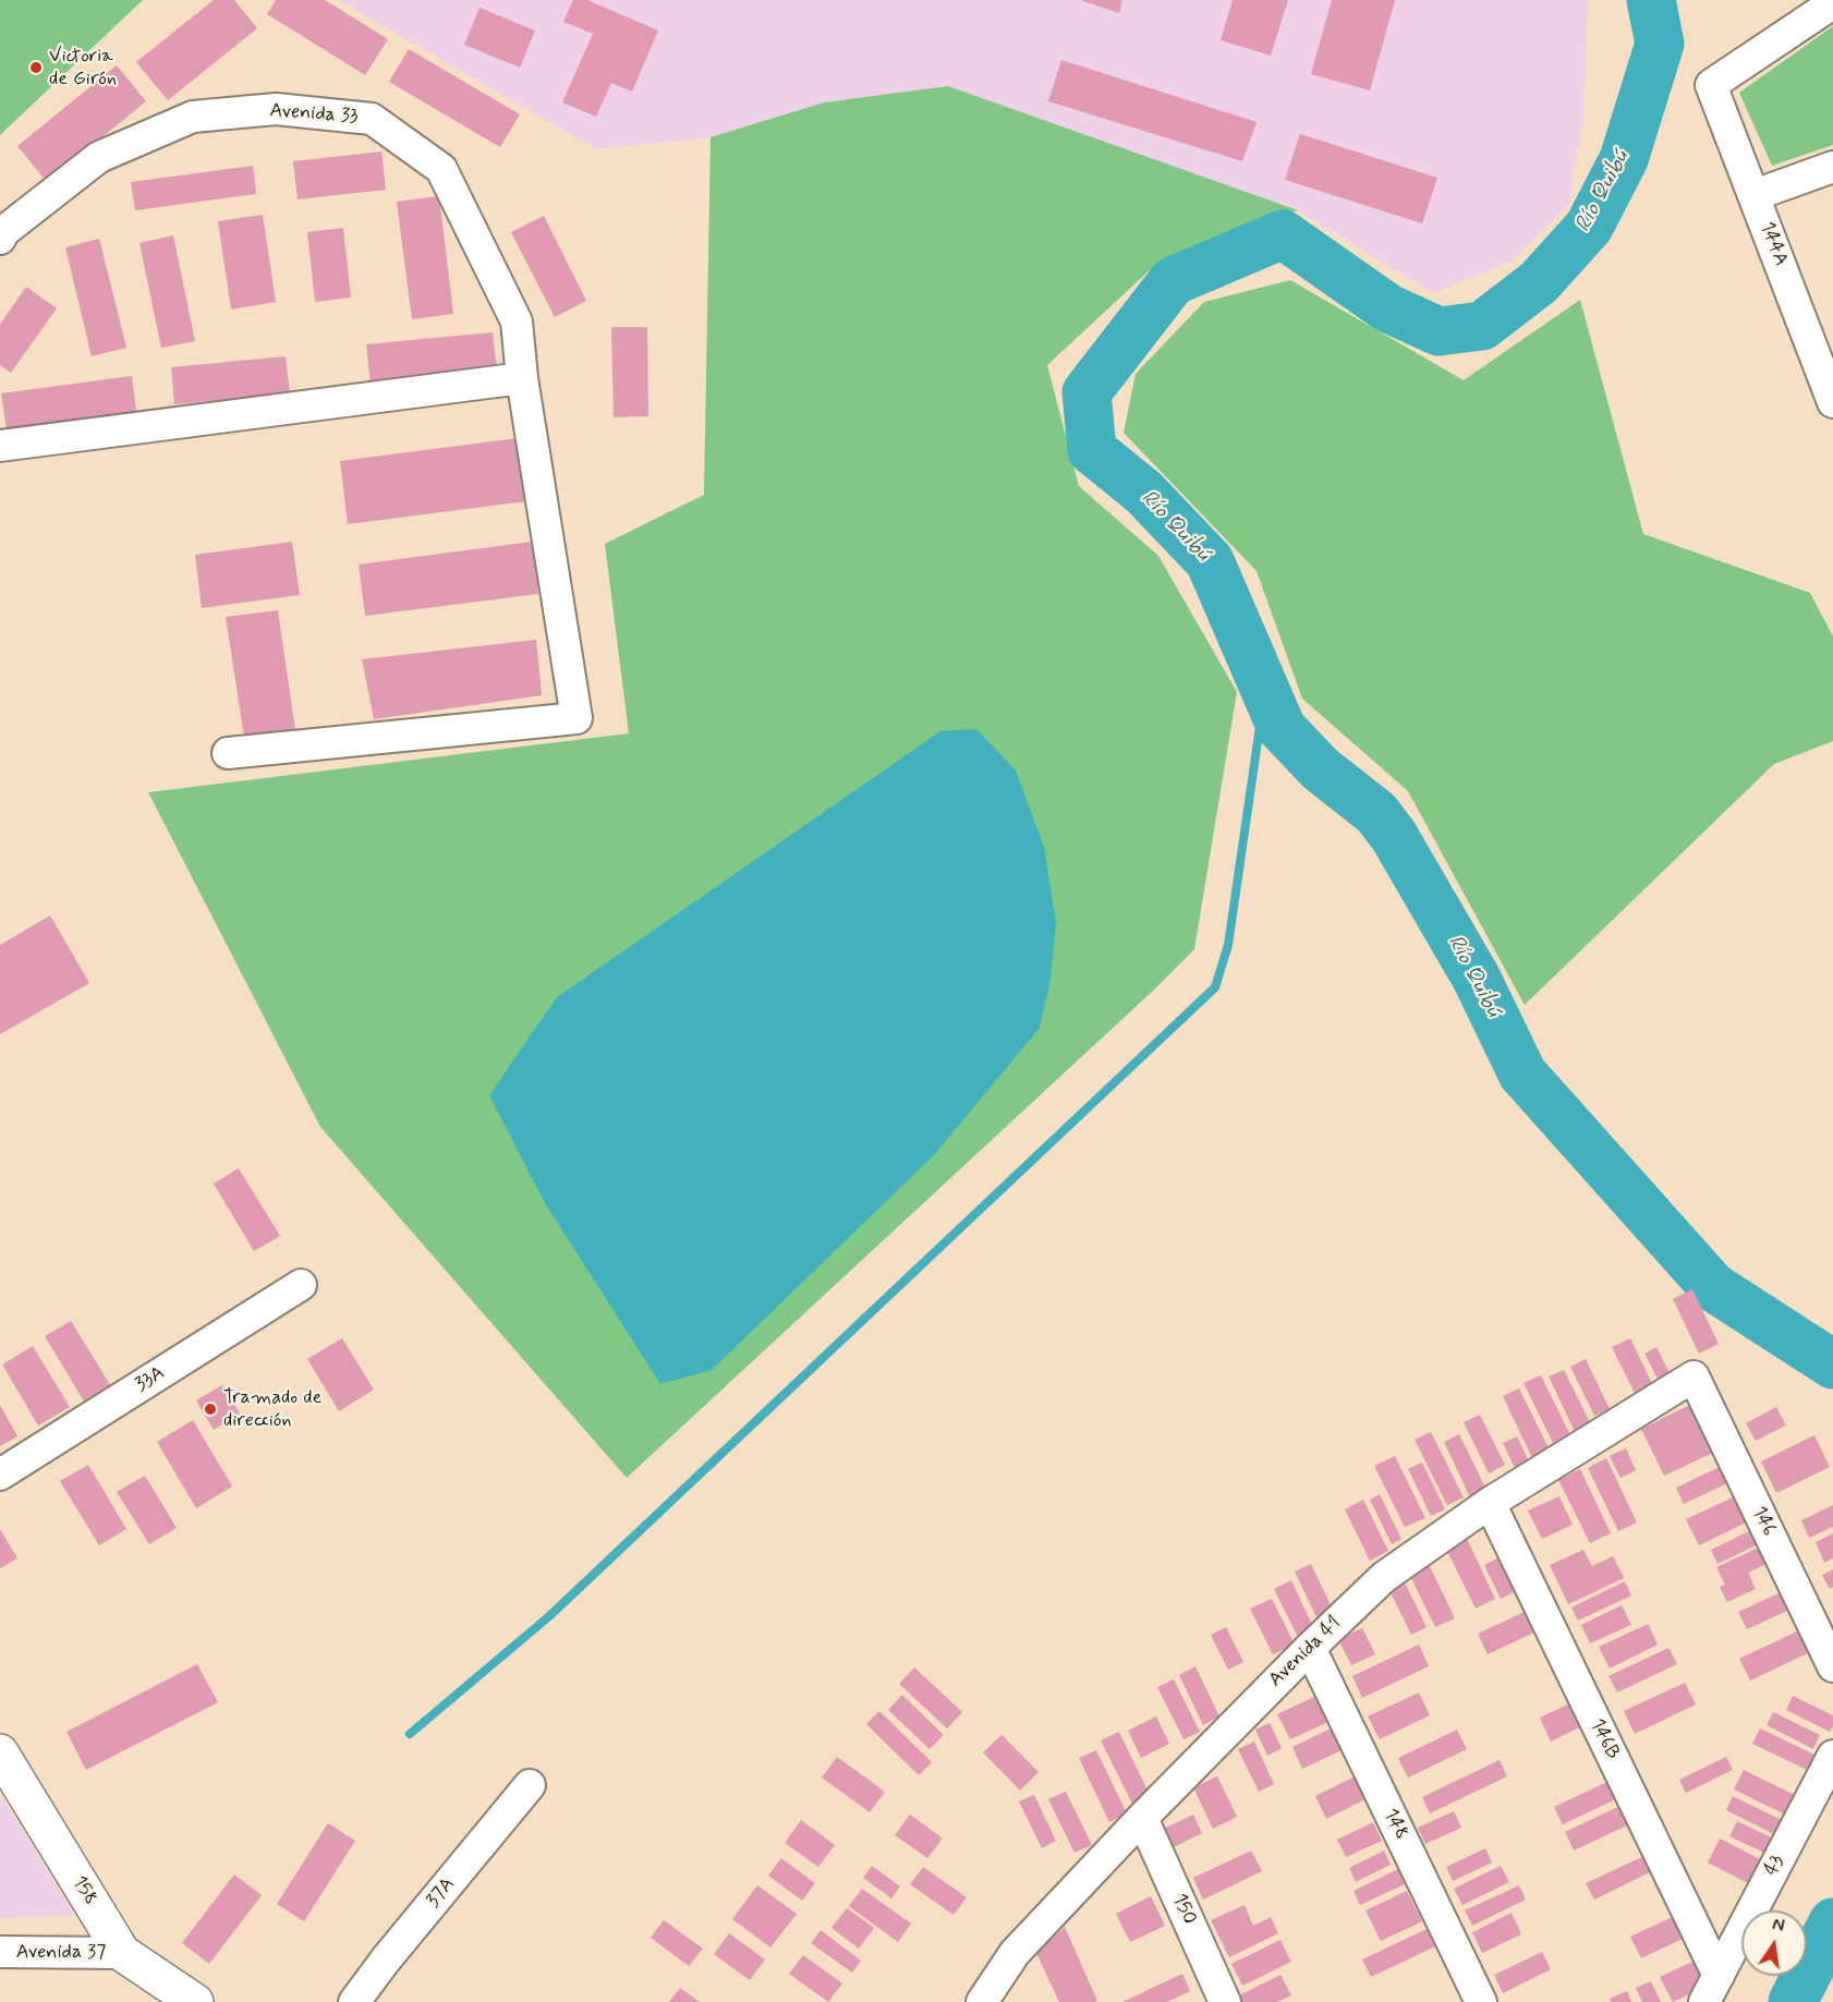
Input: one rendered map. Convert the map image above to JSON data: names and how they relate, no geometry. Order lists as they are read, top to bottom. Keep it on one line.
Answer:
{"streets":{"street":["Avenida 33","144A","33A","146","Avenida 41","146B","148","43","158","37A","150","Avenida 37"]},"crossings":[["146","Avenida 41"],["Avenida 41","146B"],["Avenida 41","148"],["Avenida 41","150"],["146B","43"],["158","Avenida 37"]],"water":["Río Quibú"],"places":["Victoria de Girón","Tramado de dirección"],"north":"top"}
